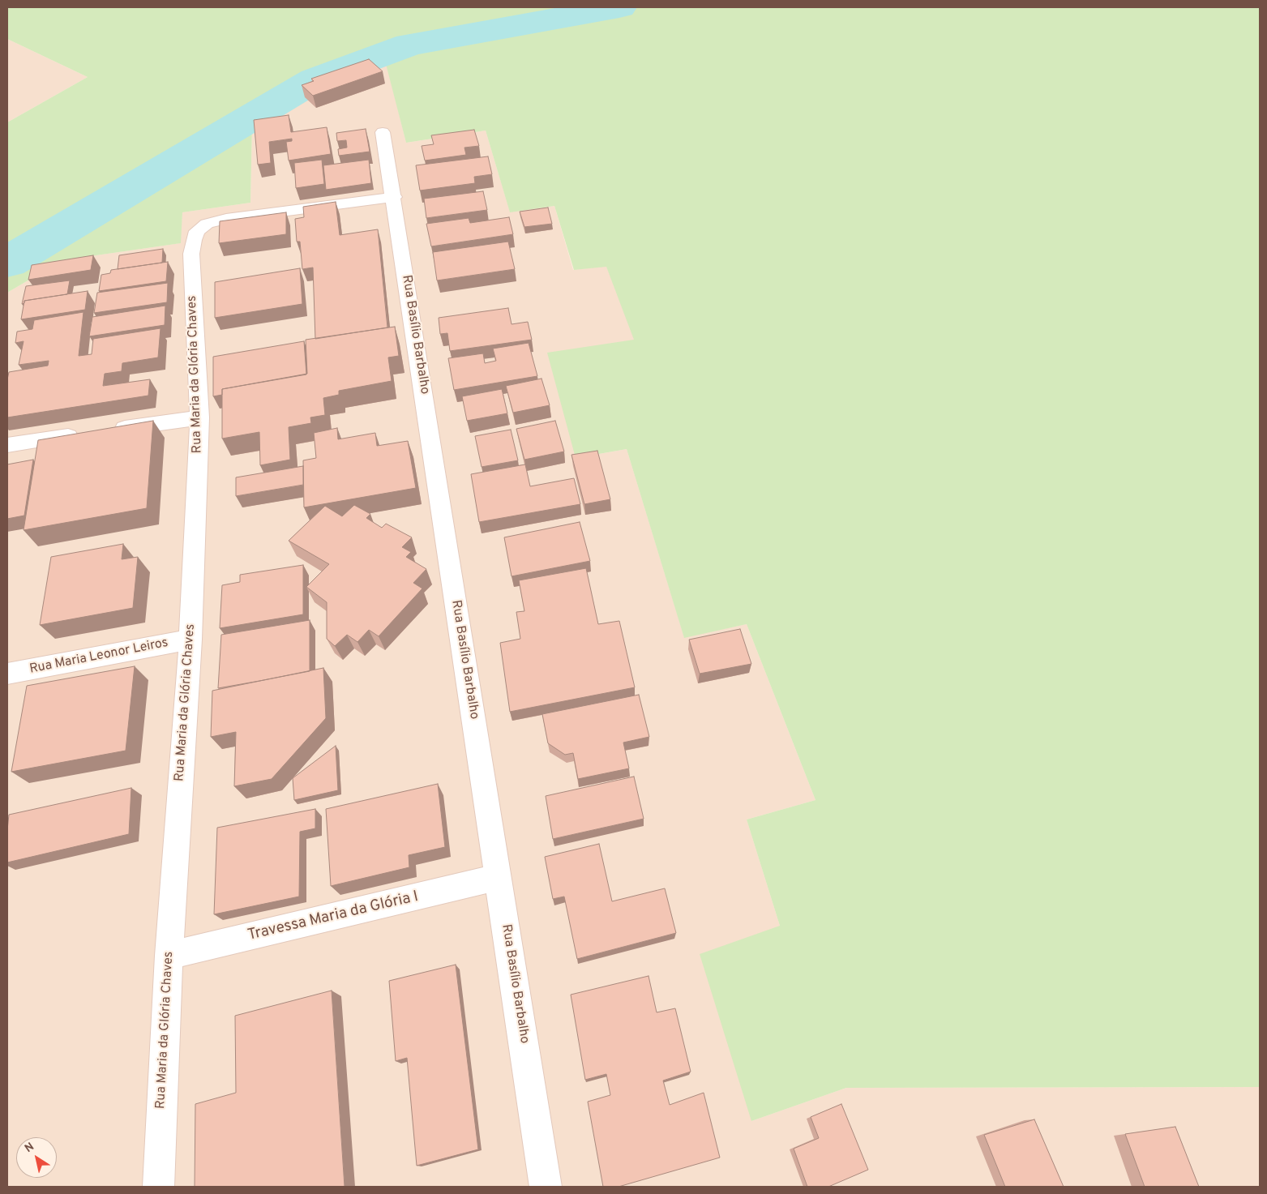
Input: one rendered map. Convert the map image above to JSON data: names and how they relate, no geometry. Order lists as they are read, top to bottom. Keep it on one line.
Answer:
{"streets":{"street":["Rua Basílio Barbalho","Rua Maria da Glória Chaves","Rua Maria Leonor Leiros","Travessa Maria da Glória I"]},"crossings":[["Rua Basílio Barbalho","Rua Maria da Glória Chaves"],["Rua Basílio Barbalho","Travessa Maria da Glória I"],["Rua Maria da Glória Chaves","Rua Maria Leonor Leiros"],["Rua Maria da Glória Chaves","Travessa Maria da Glória I"]],"north":"top left"}
